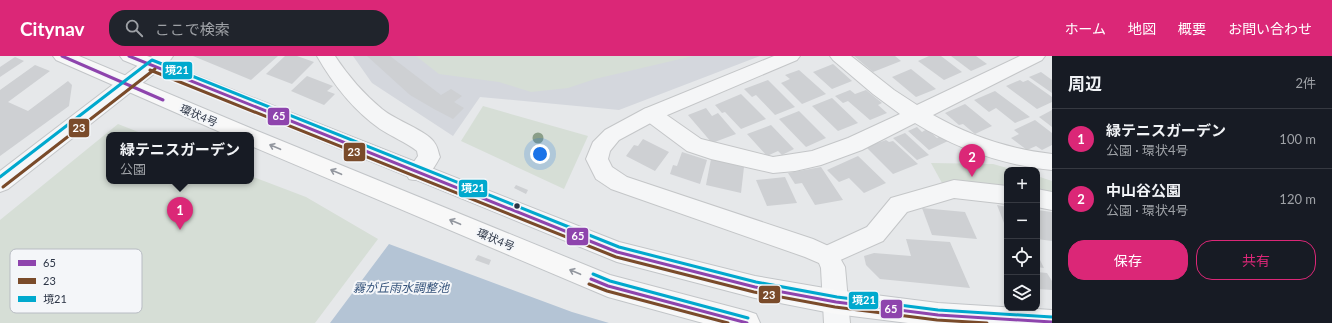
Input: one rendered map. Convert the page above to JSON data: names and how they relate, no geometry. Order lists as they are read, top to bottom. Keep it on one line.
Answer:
{"streets":{"main road":["環状4号"]},"water":["霧が丘雨水調整池"],"lines":["transit line 65","transit line 境21","transit line 23"],"legend":["65","23","境21"],"page":{"header":"Citynav","search":"ここで検索","nav":["ホーム","地図","概要","お問い合わせ"],"heading":["周辺","2件"],"list":[{"mark":"1","name":"緑テニスガーデン","note":"公園 · 環状4号","value":"100 m"},{"mark":"2","name":"中山谷公園","note":"公園 · 環状4号","value":"120 m"}],"popup":["緑テニスガーデン","公園"],"pins":["2","1"],"map_buttons":["+","−"],"buttons":["保存","共有"]}}
